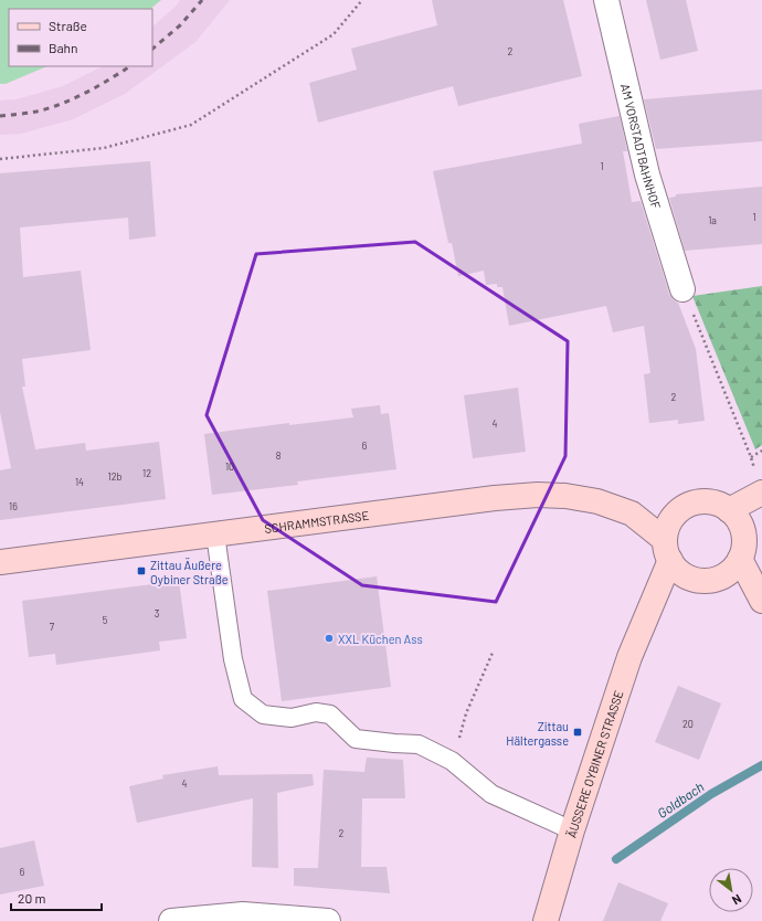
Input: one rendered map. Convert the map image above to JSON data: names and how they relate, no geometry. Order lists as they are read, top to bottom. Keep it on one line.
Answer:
{"streets":{"main road":["SCHRAMMSTRASSE","ÄUSSERE OYBINER STRASSE"],"street":["AM VORSTADTBAHNHOF"]},"crossings":[["SCHRAMMSTRASSE","ÄUSSERE OYBINER STRASSE"]],"water":["Goldbach"],"places":{"transit":["Zittau Äußere Oybiner Straße","Zittau Hältergasse"],"other":["XXL Küchen Ass"]},"house_numbers":["2","1","1","1a","2","4","6","8","10","12","12b","14","16","3","5","7","20","4","2","6"],"legend":["Straße","Bahn"],"scale_bar":"20 m","north":"bottom right"}
